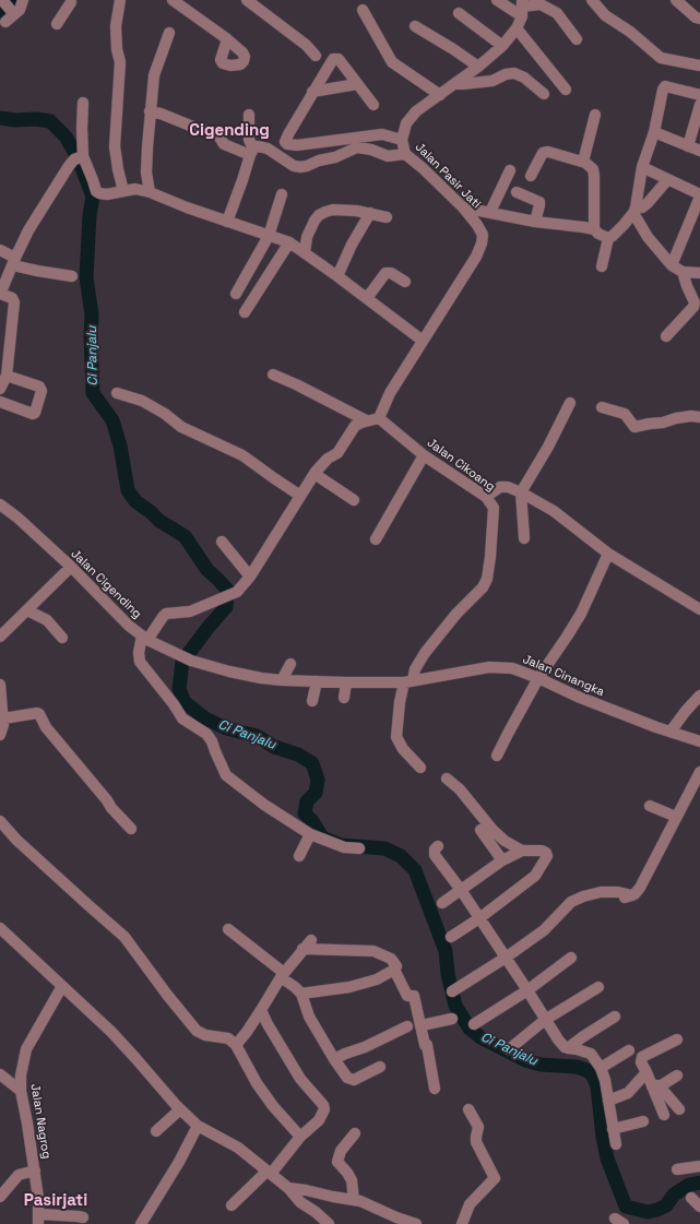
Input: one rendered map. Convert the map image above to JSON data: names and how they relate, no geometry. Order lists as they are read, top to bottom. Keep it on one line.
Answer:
{"streets":{"street":["Jalan Pasir Jati","Jalan Cikoang","Jalan Cigending","Jalan Cinangka","Jalan Nagrog"]},"crossings":[["Jalan Pasir Jati","Jalan Cikoang"],["Jalan Cikoang","Jalan Cigending"],["Jalan Cikoang","Jalan Cinangka"],["Jalan Cigending","Jalan Cinangka"]],"districts":["Cigending","Pasirjati"],"water":["Ci Panjalu"]}
